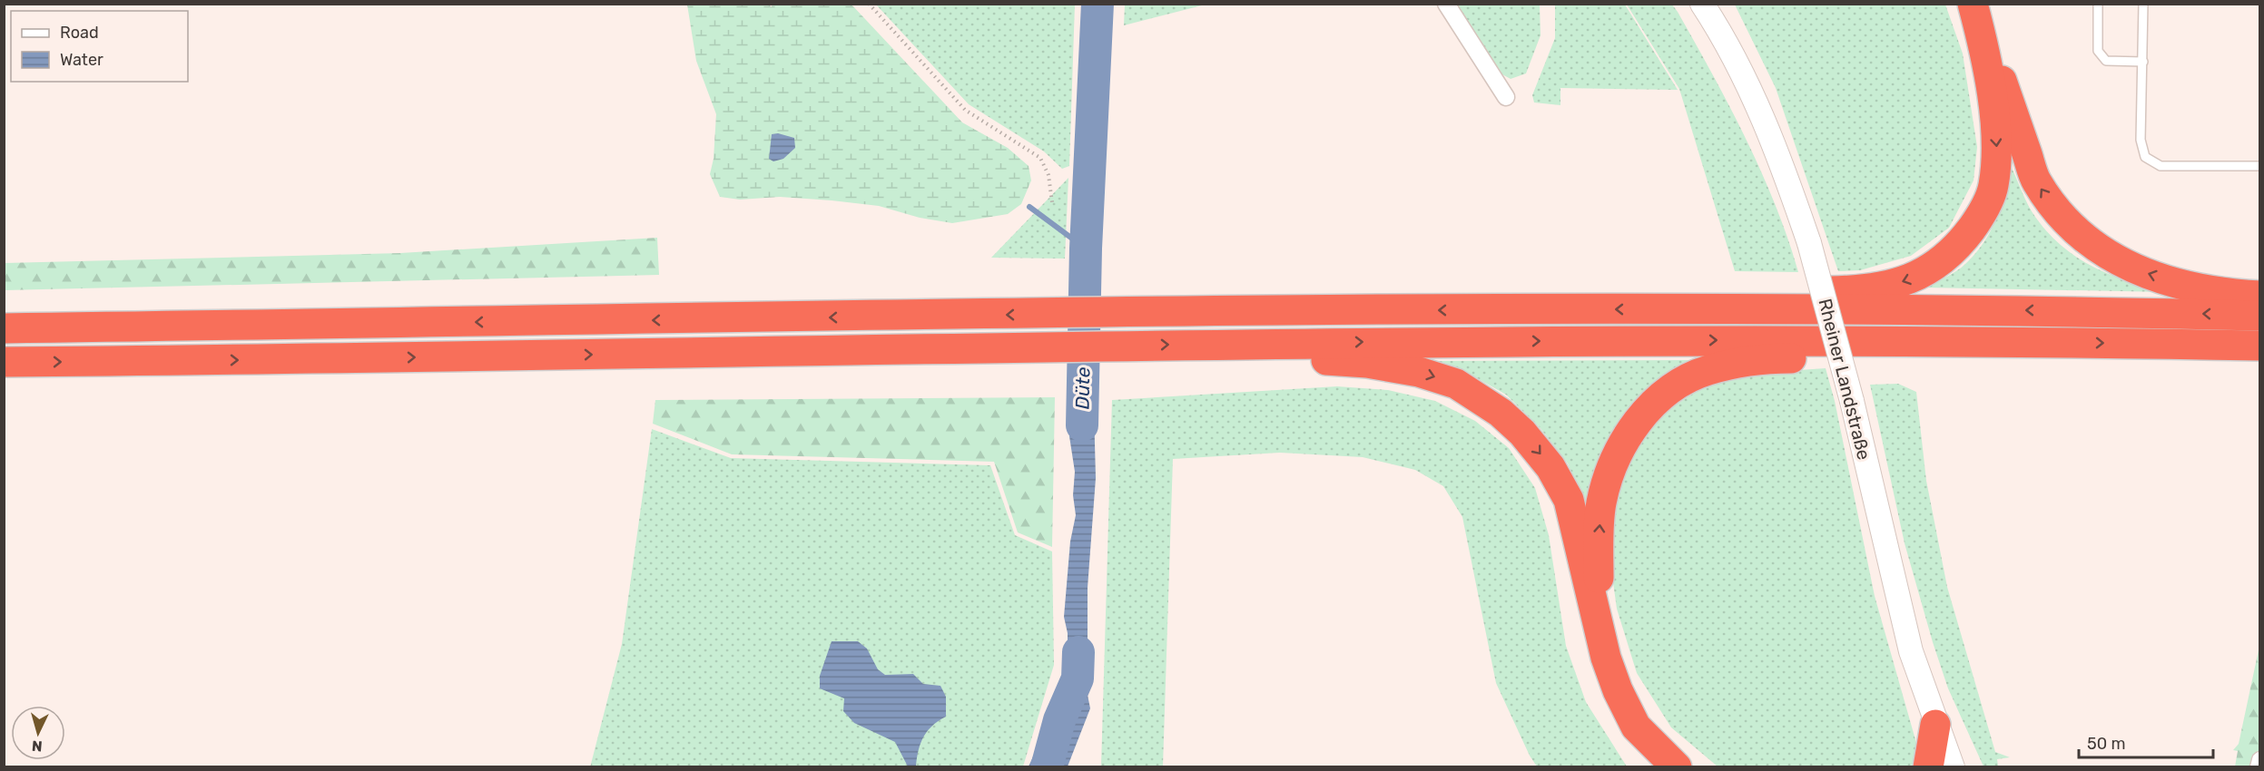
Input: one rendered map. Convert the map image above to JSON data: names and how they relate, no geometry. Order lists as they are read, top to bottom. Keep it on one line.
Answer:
{"streets":{"main road":["Rheiner Landstraße"]},"water":["Düte"],"legend":["Road","Water"],"scale_bar":"50 m","north":"bottom"}
